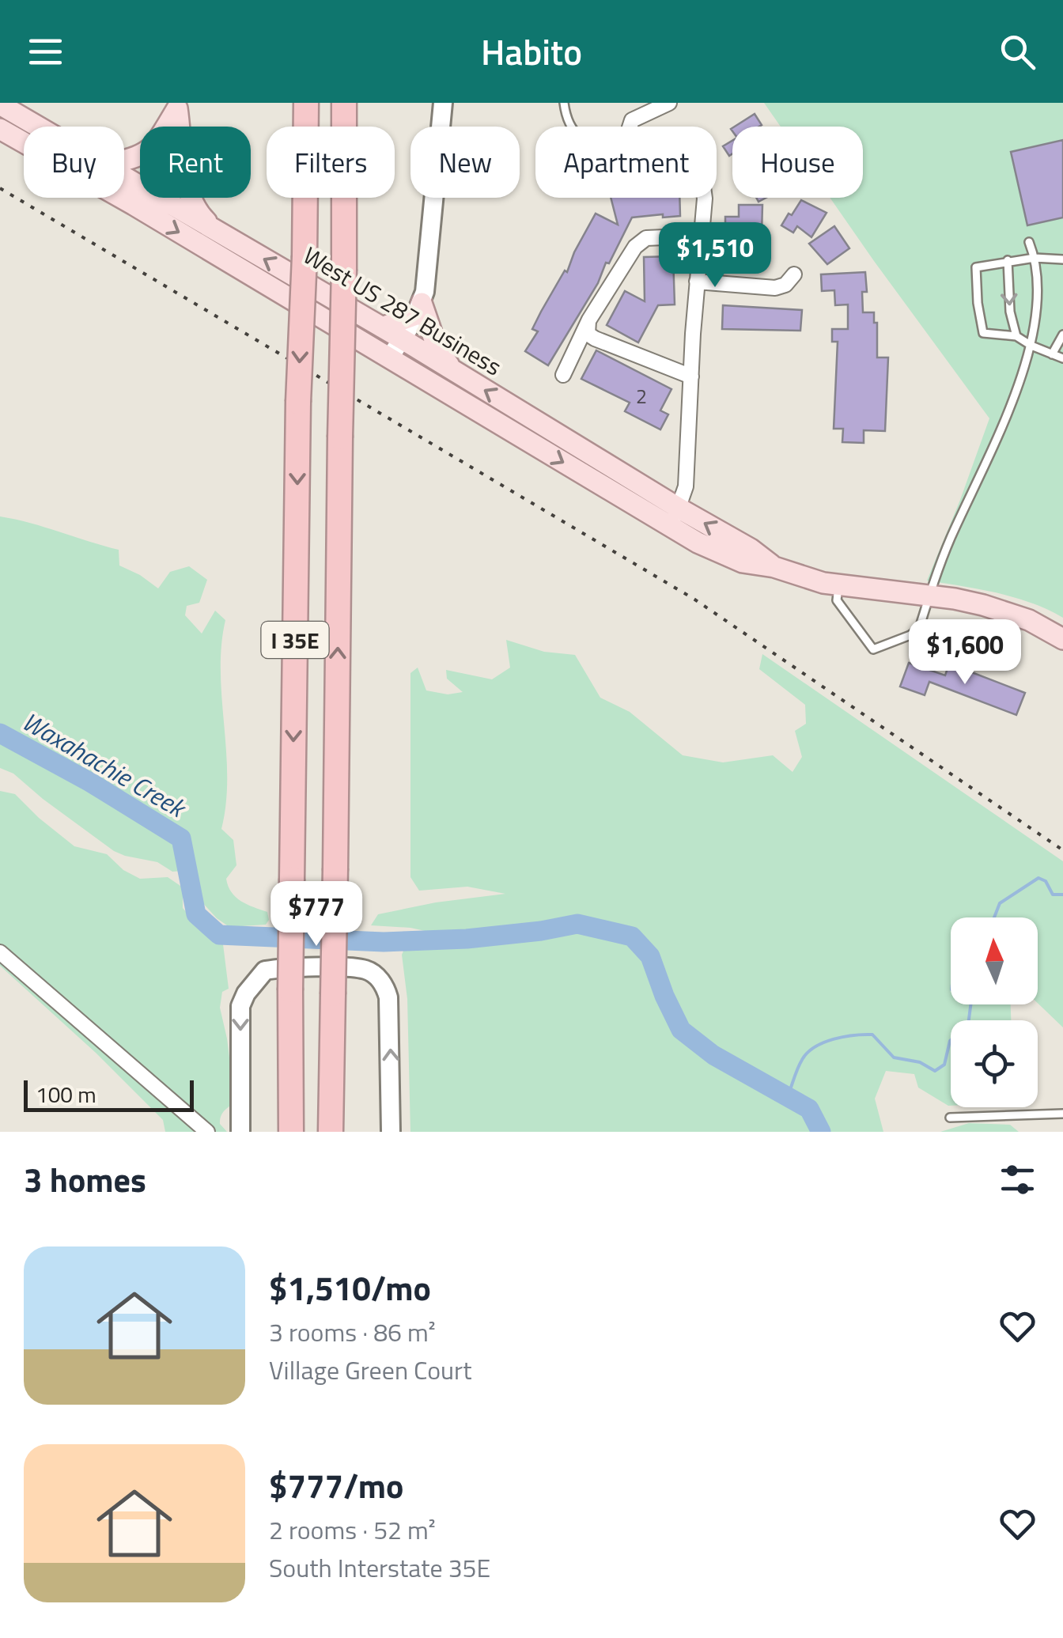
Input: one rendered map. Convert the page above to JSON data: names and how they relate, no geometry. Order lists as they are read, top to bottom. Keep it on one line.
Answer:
{"streets":{"highway":["I 35E"],"main road":["West US 287 Business"]},"water":["Waxahachie Creek"],"house_numbers":["2"],"scale_bar":"100 m","north":"top","page":{"header":"Habito","chip":["Buy","Rent","Filters","New","Apartment","House"],"price":["$1,510","$1,600","$777"],"scale":"100 m","heading":"3 homes","list":[{"name":"$1,510/mo","note":"3 rooms · 86 m² · Village Green Court"},{"name":"$777/mo","note":"2 rooms · 52 m² · South Interstate 35E"}]}}
